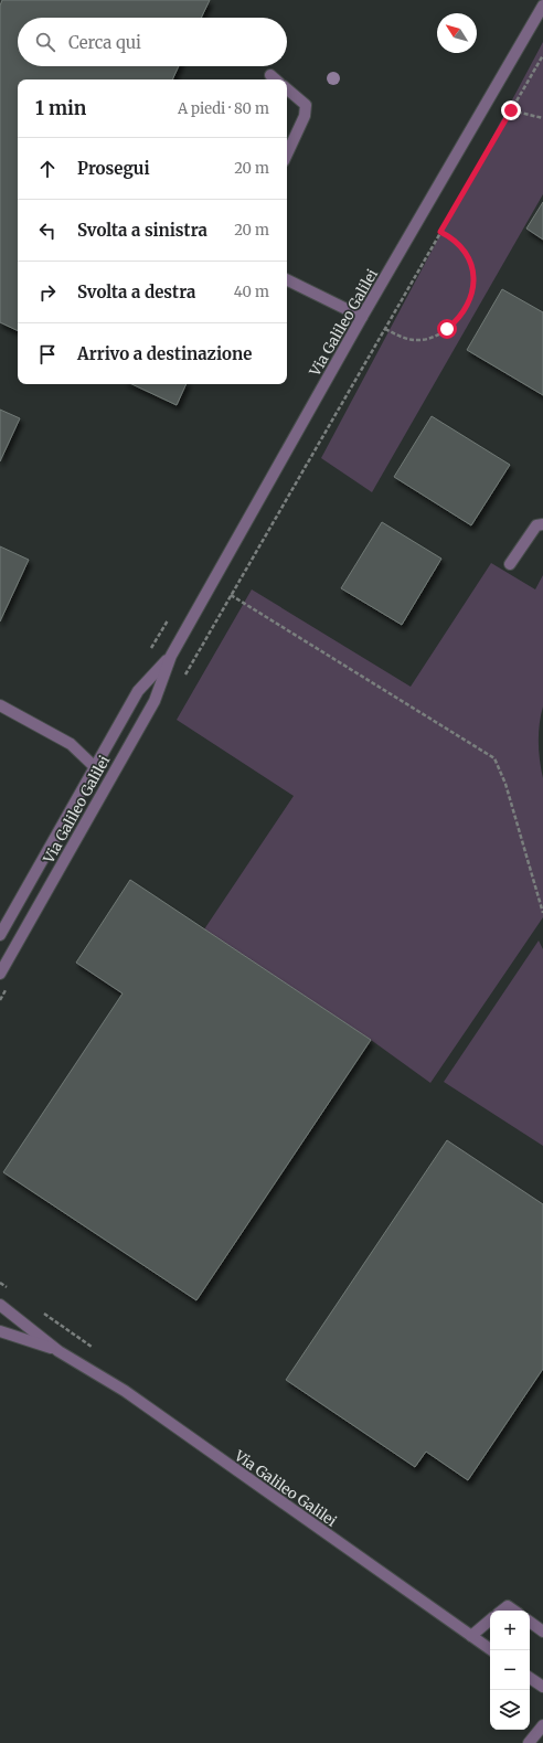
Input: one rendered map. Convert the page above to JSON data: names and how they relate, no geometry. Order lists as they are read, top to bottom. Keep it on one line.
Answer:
{"streets":{"street":["Via Galileo Galilei"]},"north":"top left","page":{"search":"Cerca qui","heading":["1 min","A piedi · 80 m"],"list":[["Prosegui","20 m"],["Svolta a sinistra","20 m"],["Svolta a destra","40 m"],"Arrivo a destinazione"],"map_buttons":["+","−"]}}
